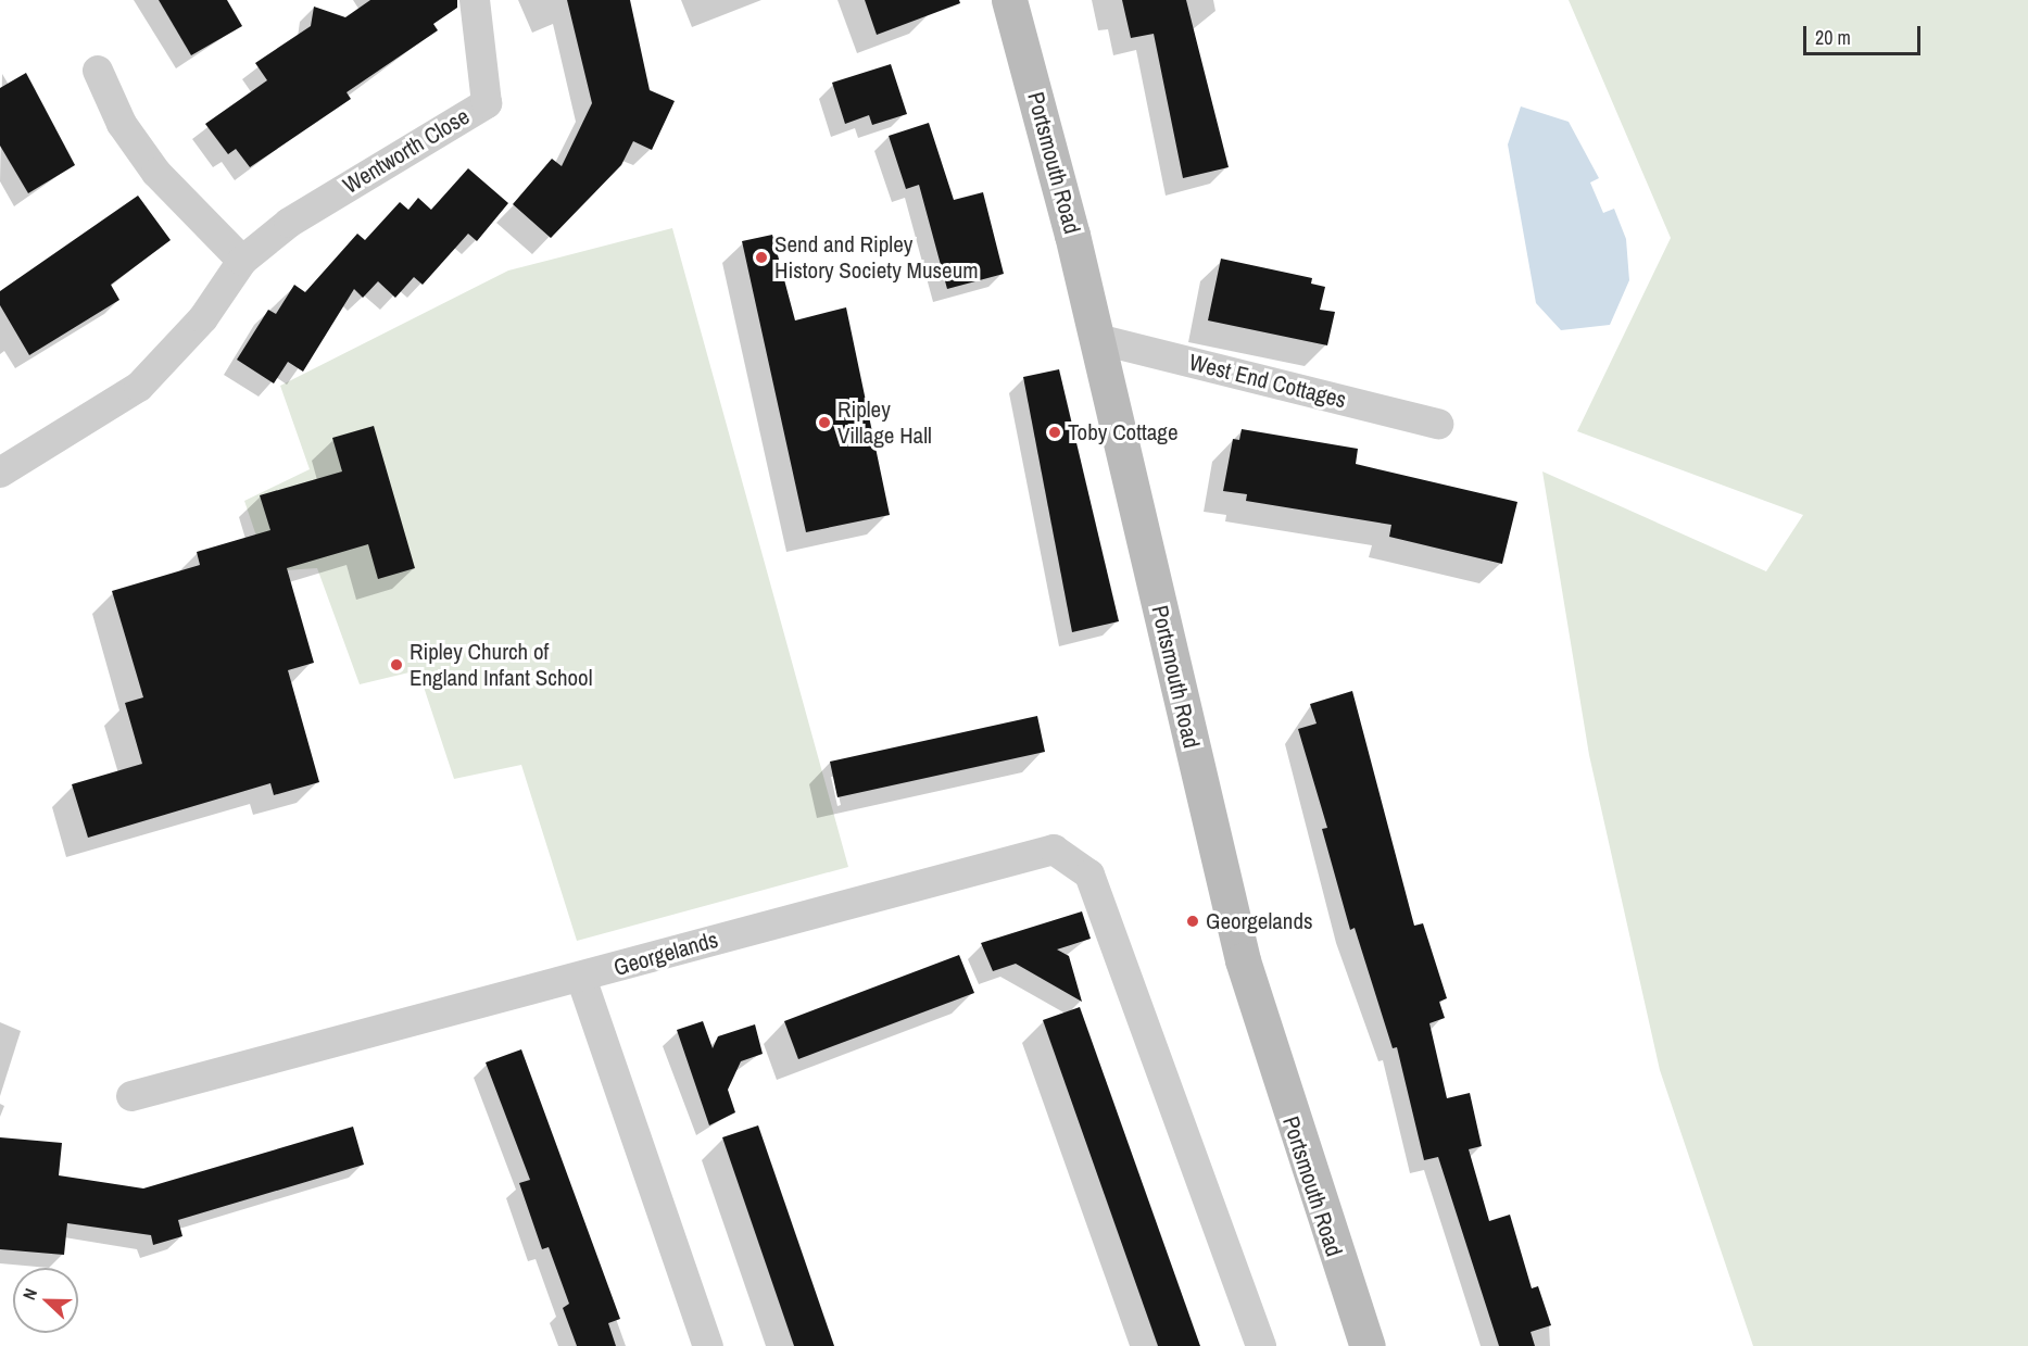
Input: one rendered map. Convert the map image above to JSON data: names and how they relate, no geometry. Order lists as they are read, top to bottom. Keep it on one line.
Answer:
{"streets":{"main road":["Portsmouth Road"],"street":["Wentworth Close","West End Cottages","Georgelands"]},"crossings":[["Portsmouth Road","West End Cottages"]],"places":["Send and Ripley History Society Museum","Ripley Village Hall","Toby Cottage","Ripley Church of England Infant School","Georgelands"],"scale_bar":"20 m","north":"left"}
